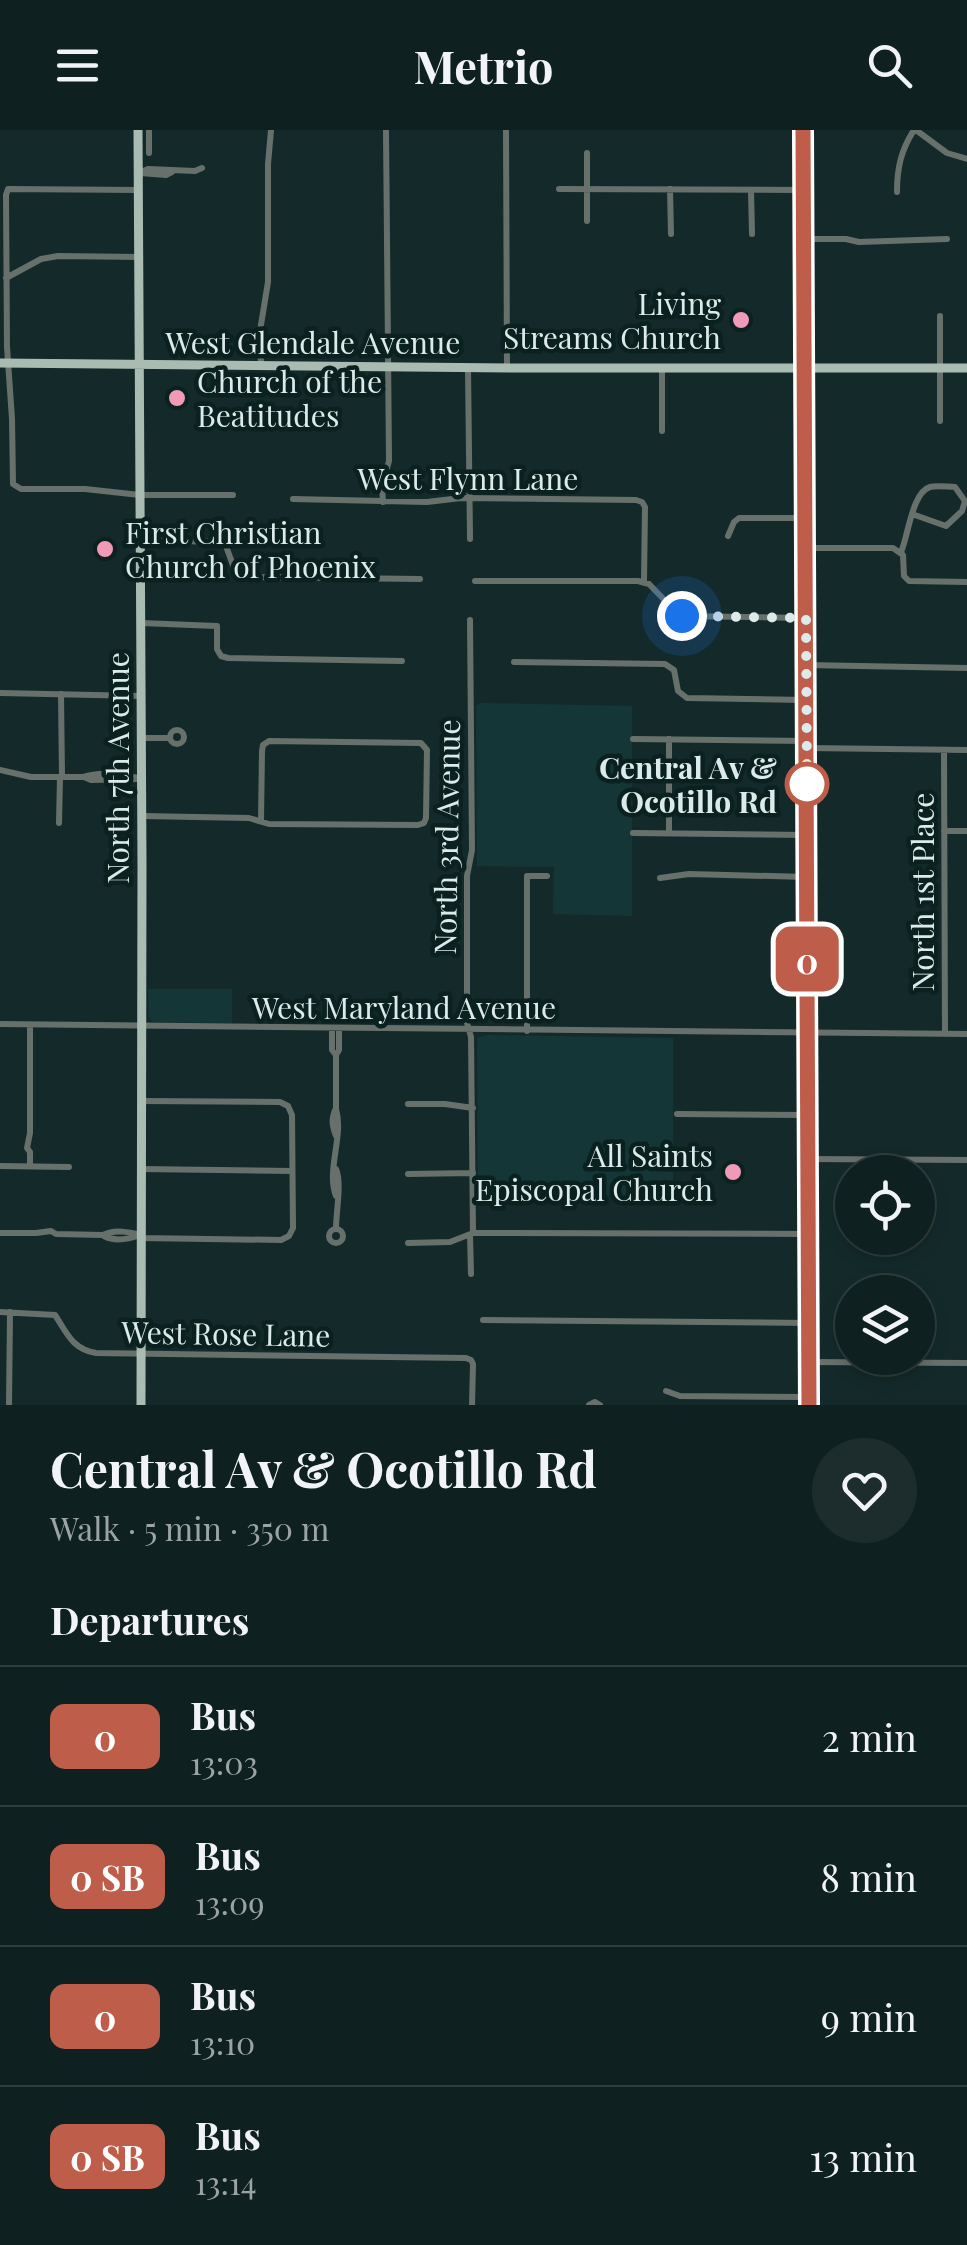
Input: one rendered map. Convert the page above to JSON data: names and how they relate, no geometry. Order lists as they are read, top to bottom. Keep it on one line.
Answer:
{"streets":{"main road":["West Glendale Avenue","North 7th Avenue"],"street":["West Flynn Lane","North 3rd Avenue","North 1st Place","West Maryland Avenue","West Rose Lane"]},"crossings":[["West Glendale Avenue","North 7th Avenue"],["North 7th Avenue","West Maryland Avenue"],["North 7th Avenue","West Rose Lane"],["North 3rd Avenue","West Maryland Avenue"],["North 1st Place","West Maryland Avenue"]],"places":["Living Streams Church","Church of the Beatitudes","First Christian Church of Phoenix","Central Av & Ocotillo Rd","All Saints Episcopal Church"],"lines":["bus line 0"],"page":{"header":"Metrio","on_map":"0","heading":[["Central Av & Ocotillo Rd","Walk · 5 min · 350 m"],"Departures"],"list":[{"mark":"0","name":"Bus","note":"13:03","value":"2 min"},{"mark":"0 SB","name":"Bus","note":"13:09","value":"8 min"},{"mark":"0","name":"Bus","note":"13:10","value":"9 min"},{"mark":"0 SB","name":"Bus","note":"13:14","value":"13 min"}]}}
